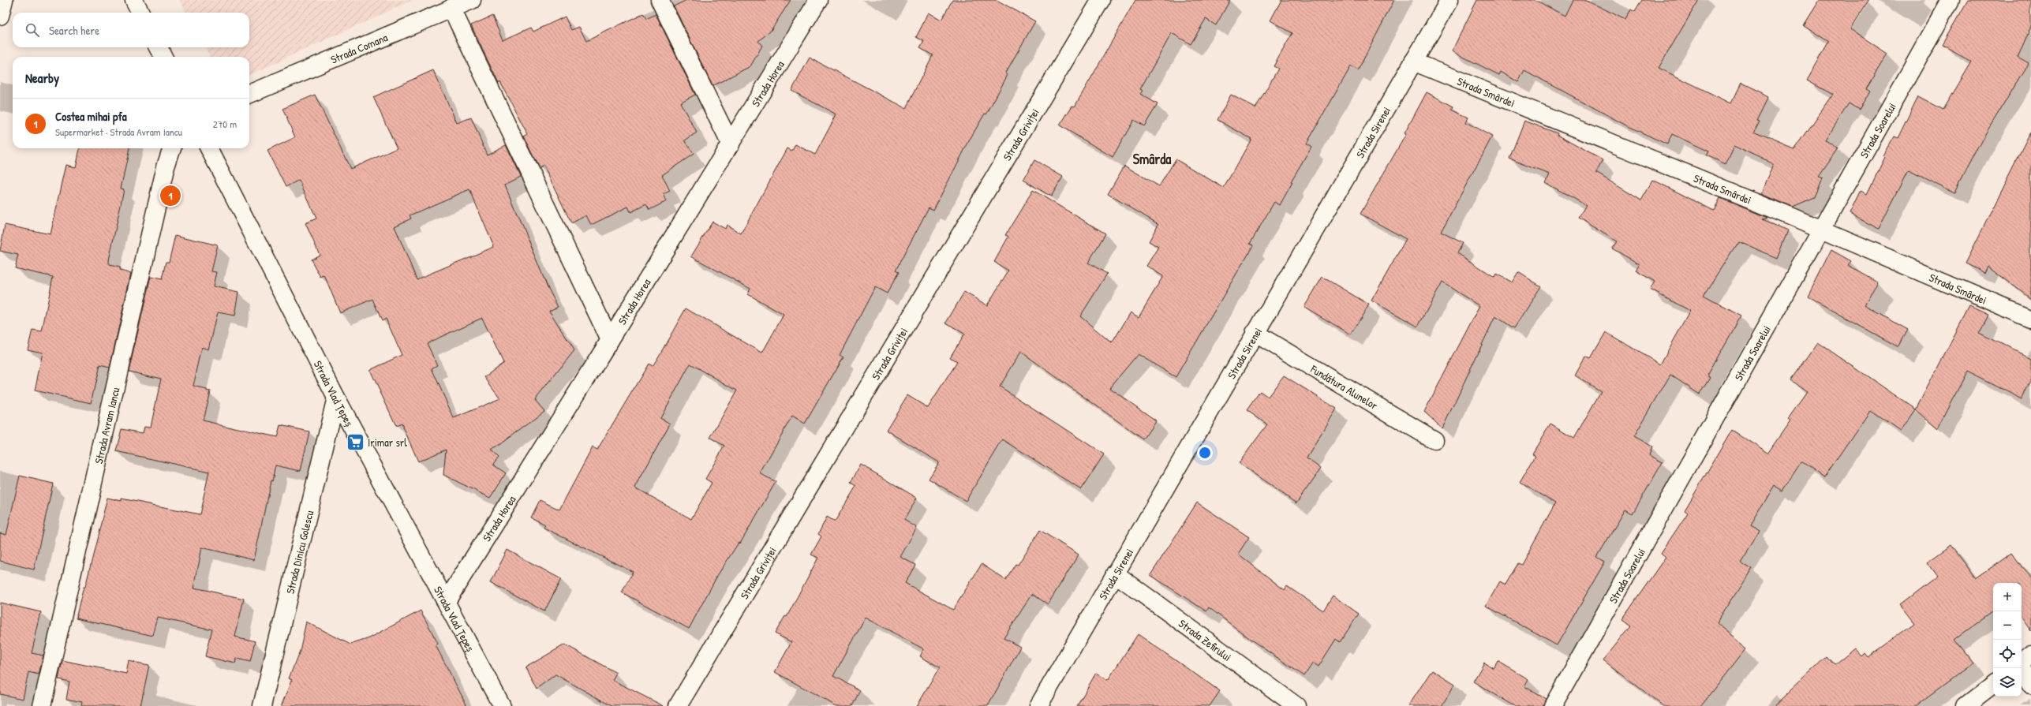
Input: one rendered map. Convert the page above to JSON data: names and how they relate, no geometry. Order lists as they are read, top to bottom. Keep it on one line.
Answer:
{"streets":{"street":["Strada Comana","Strada Horea","Strada Smârdei","Strada Soarelui","Strada Sirenei","Strada Griviței","Fundătura Alunelor","Strada Vlad Țepeș","Strada Avram Iancu","Strada Dinicu Golescu","Strada Zefirului"]},"crossings":[["Strada Horea","Strada Vlad Țepeș"],["Strada Smârdei","Strada Soarelui"],["Strada Smârdei","Strada Sirenei"],["Strada Sirenei","Fundătura Alunelor"],["Strada Sirenei","Strada Zefirului"],["Strada Vlad Țepeș","Strada Dinicu Golescu"]],"districts":["Smârda"],"places":{"supermarket":["Irimar srl"]},"page":{"search":"Search here","heading":"Nearby","list":[{"mark":"1","name":"Costea mihai pfa","note":"Supermarket · Strada Avram Iancu","value":"270 m"}],"pins":"1","map_buttons":["+","−"]}}
